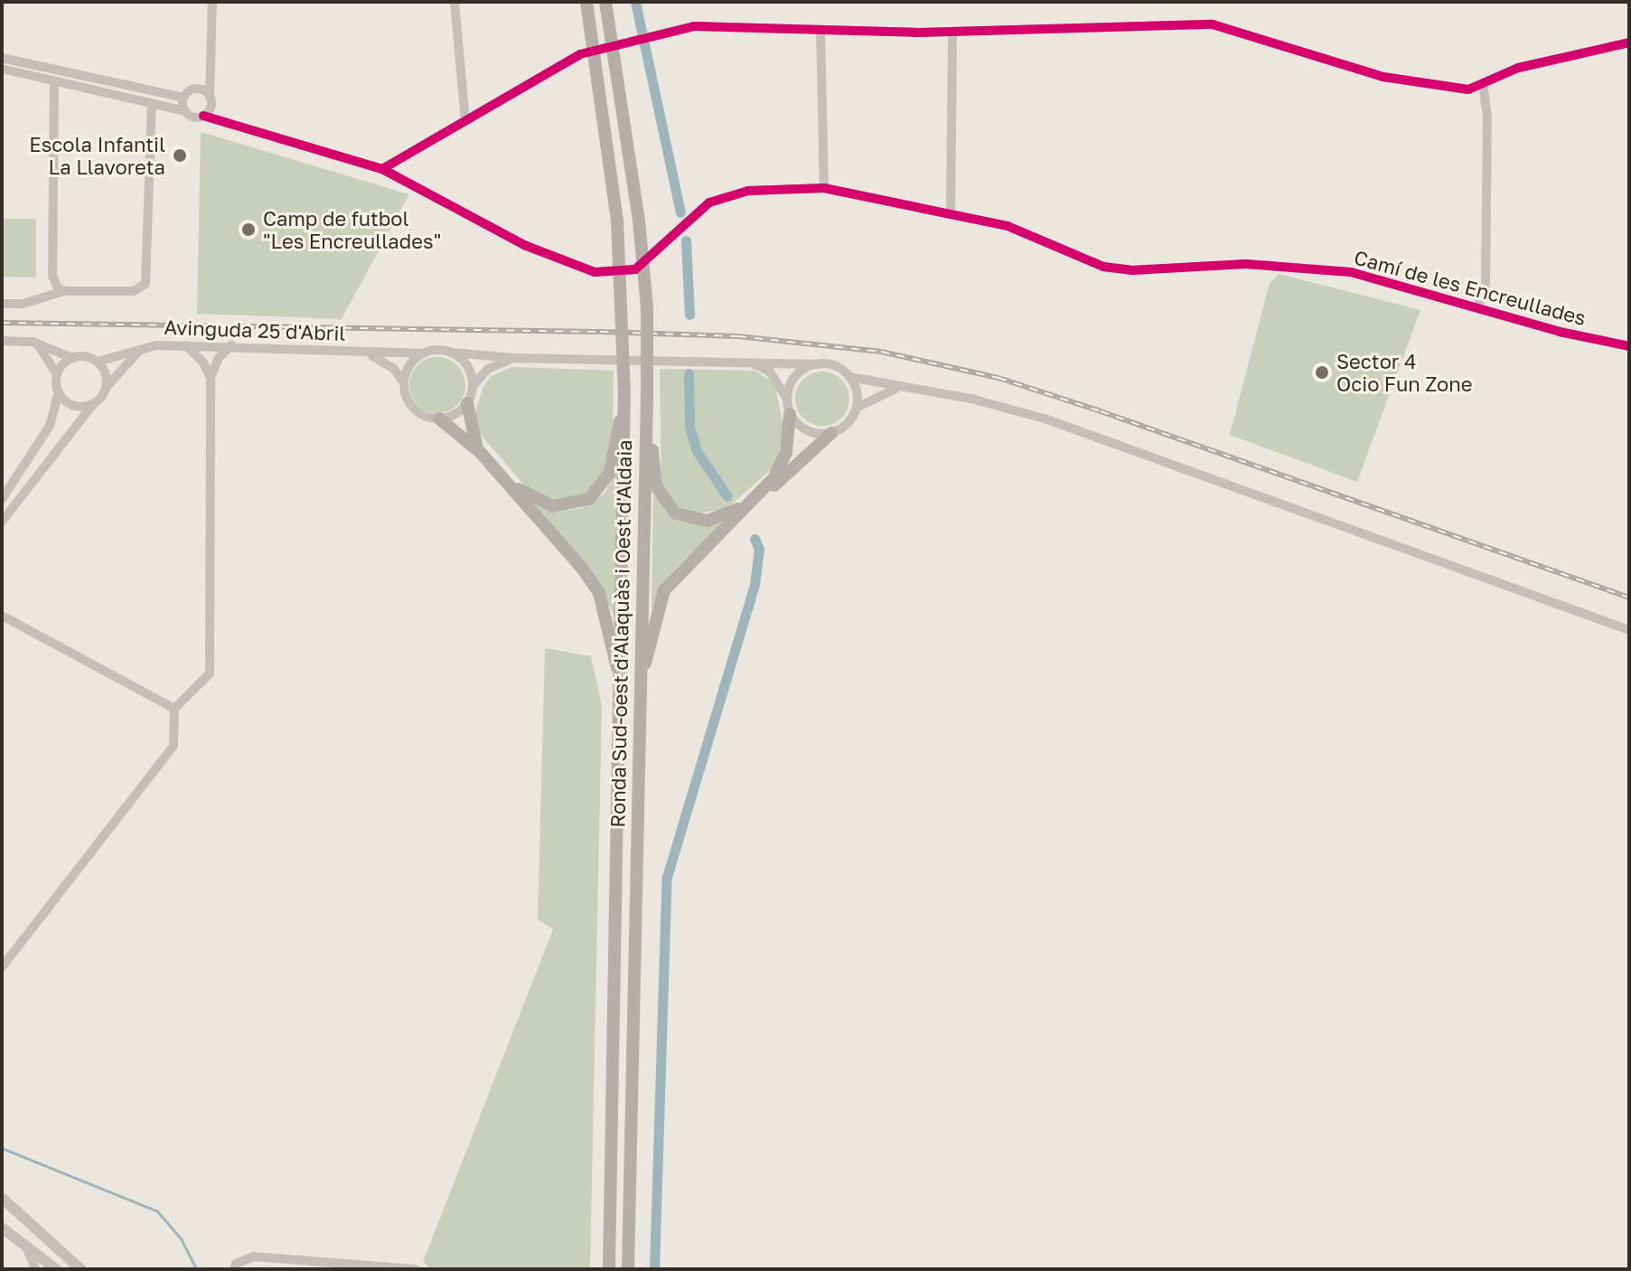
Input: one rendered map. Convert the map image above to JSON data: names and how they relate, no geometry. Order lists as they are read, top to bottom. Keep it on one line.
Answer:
{"streets":{"main road":["Ronda Sud-oest d'Alaquàs i Oest d'Aldaia"],"street":["Camí de les Encreullades","Avinguda 25 d'Abril"]},"places":["Escola Infantil La Llavoreta","Camp de futbol \"Les Encreullades\"","Sector 4 Ocio Fun Zone"]}
